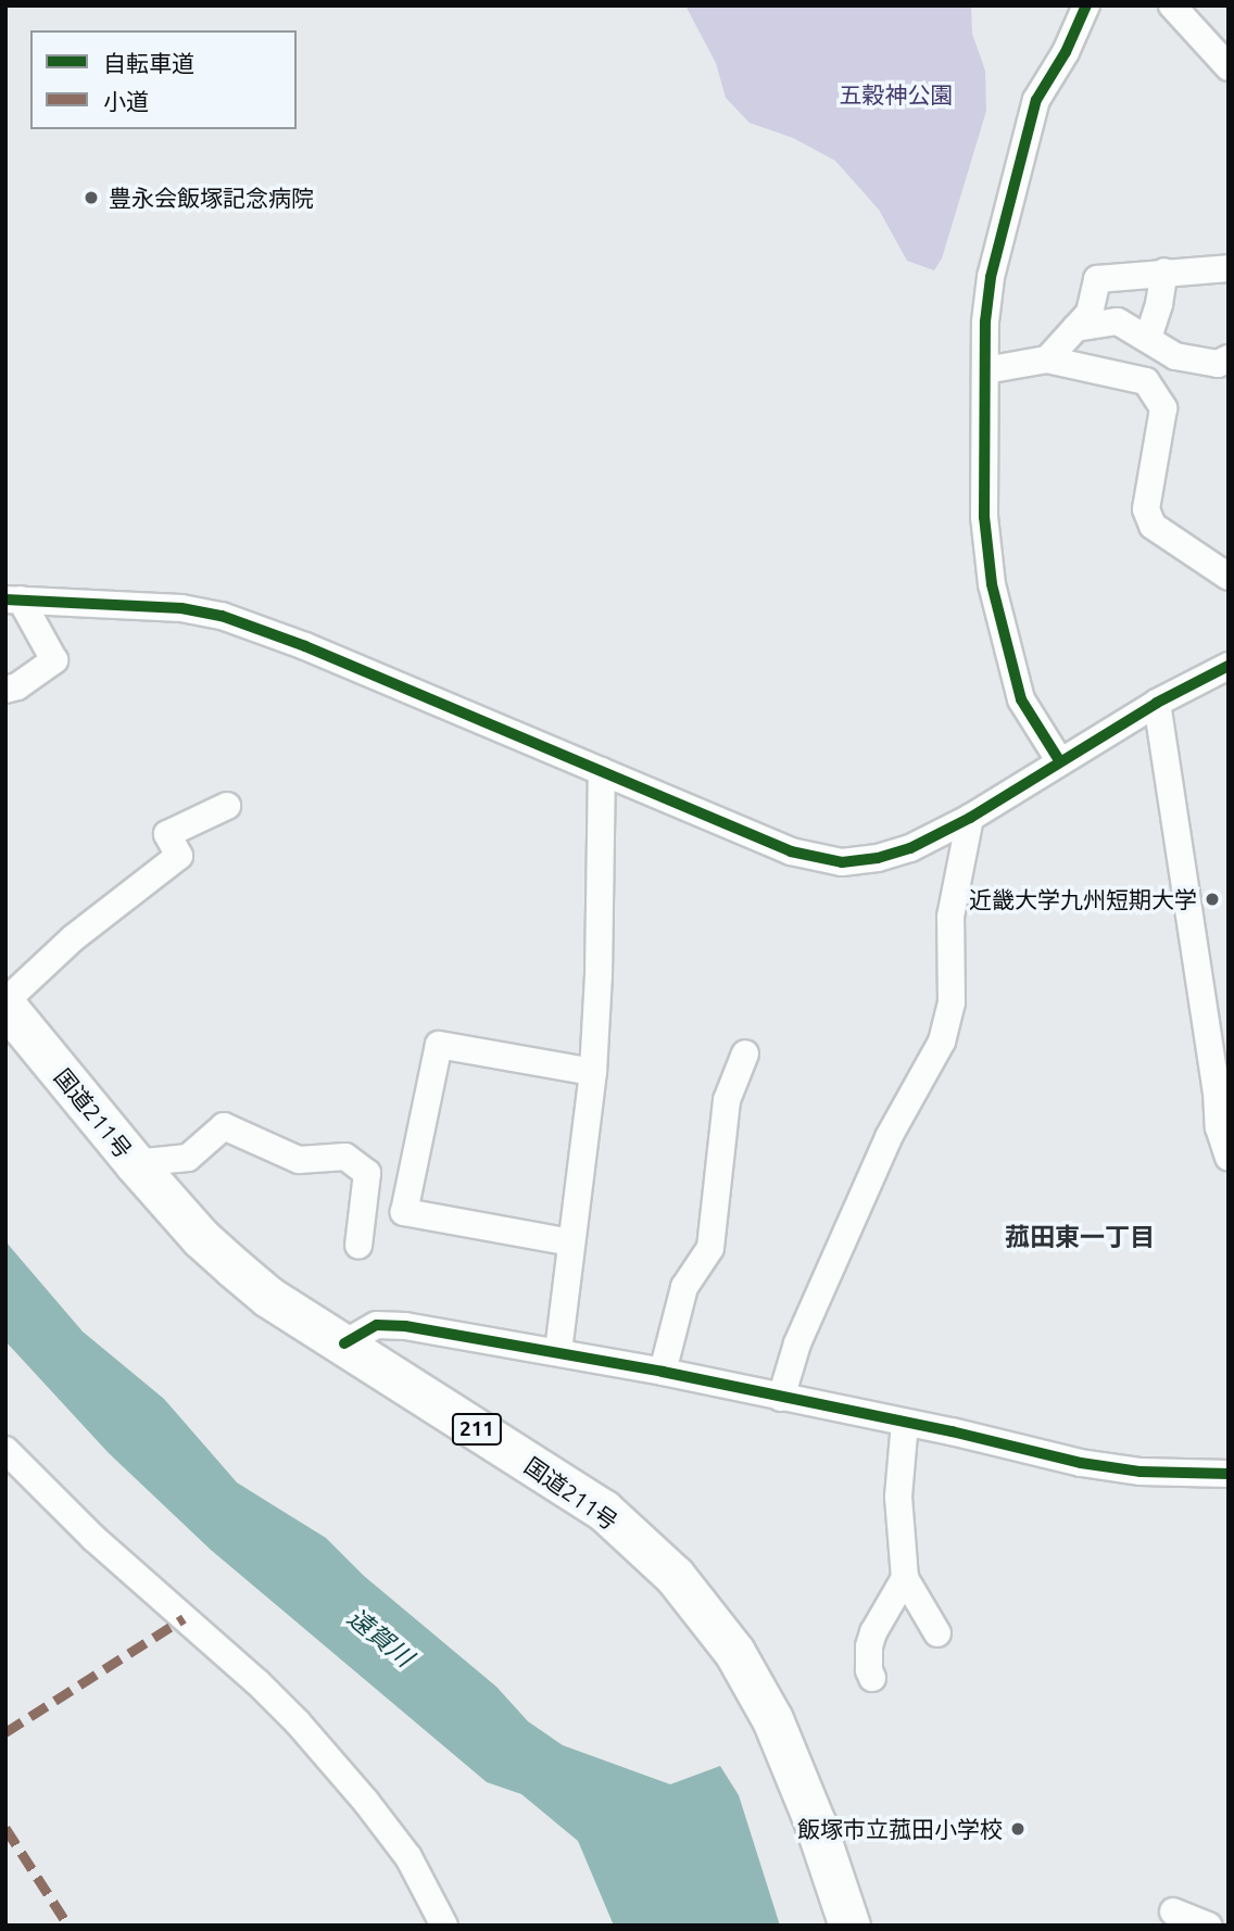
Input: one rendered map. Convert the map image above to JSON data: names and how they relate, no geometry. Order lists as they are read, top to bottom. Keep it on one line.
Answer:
{"streets":{"highway":["国道211号","211"]},"districts":["菰田東一丁目"],"water":["遠賀川"],"parks":["五穀神公園"],"places":["豊永会飯塚記念病院","近畿大学九州短期大学","飯塚市立菰田小学校"],"legend":["自転車道","小道"]}
